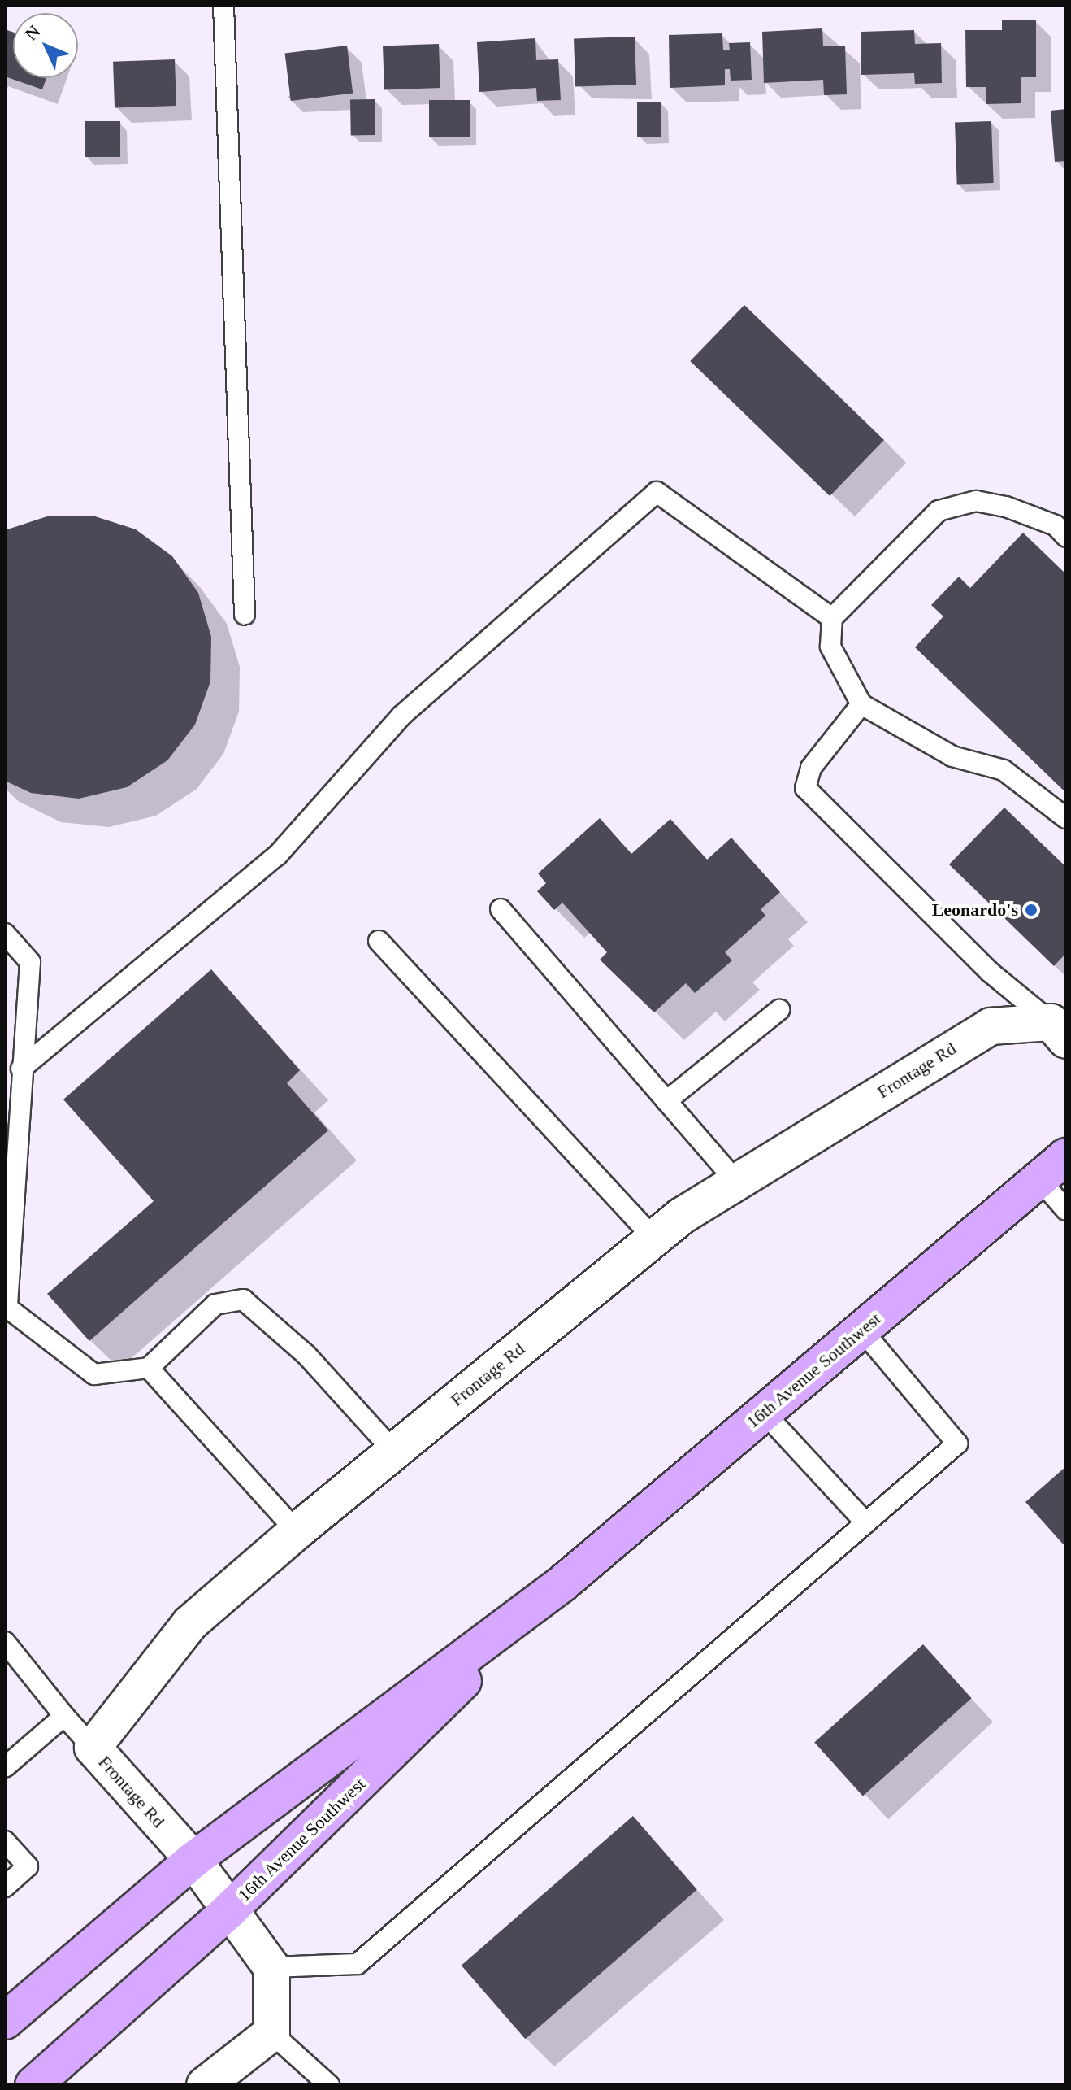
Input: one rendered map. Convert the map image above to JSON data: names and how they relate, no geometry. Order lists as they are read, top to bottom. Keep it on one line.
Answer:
{"streets":{"main road":["16th Avenue Southwest"],"street":["Frontage Rd"]},"crossings":[["Frontage Rd","16th Avenue Southwest"]],"places":["Leonardo's"],"north":"top left"}
